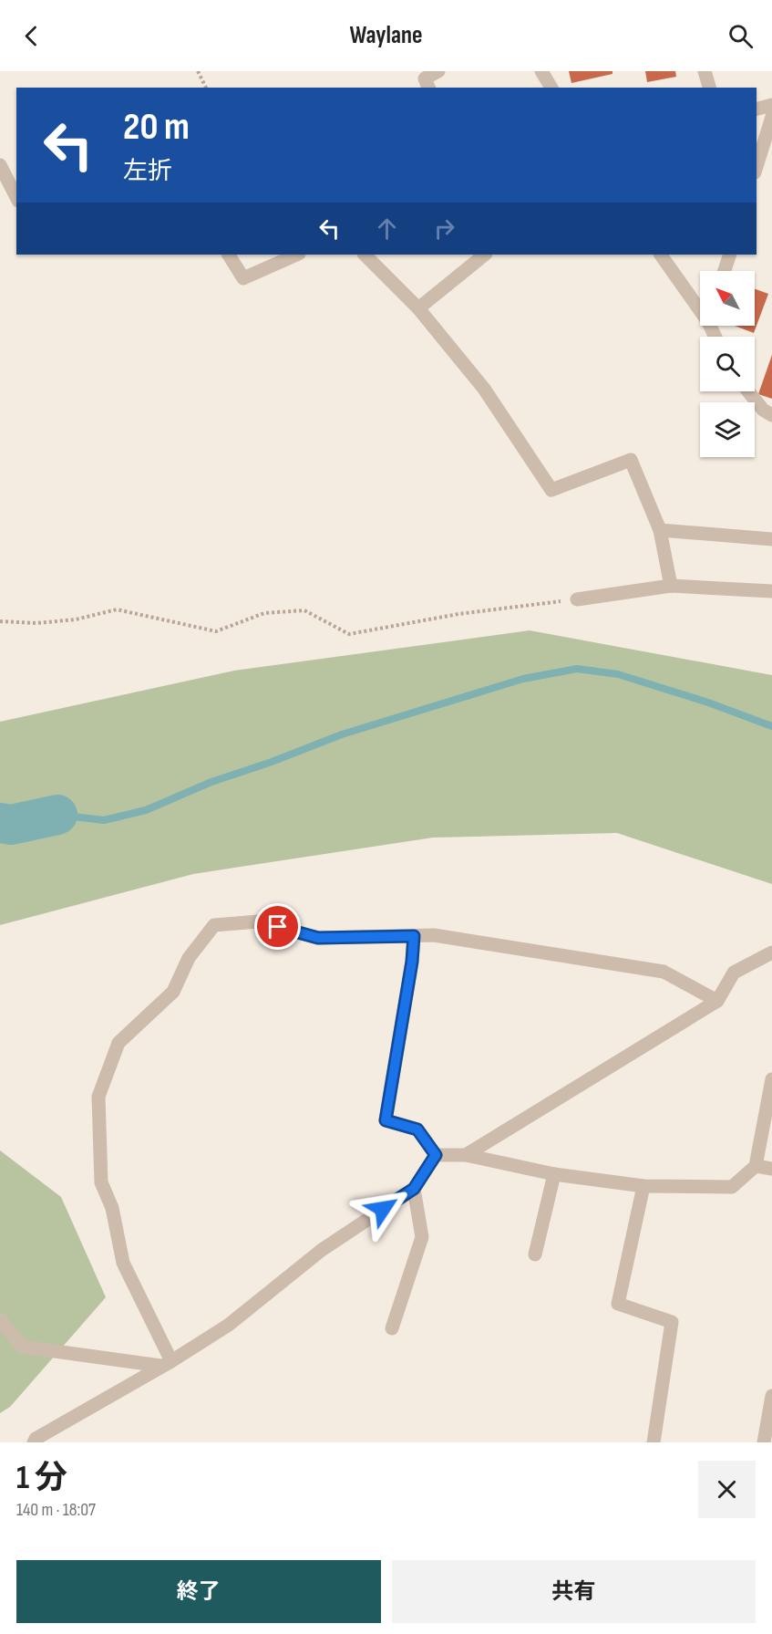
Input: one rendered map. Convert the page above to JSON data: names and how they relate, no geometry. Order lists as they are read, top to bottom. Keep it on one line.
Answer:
{"north":"top left","page":{"header":"Waylane","turn":["20 m","左折"],"heading":["1 分","140 m · 18:07"],"buttons":["終了","共有"]}}
